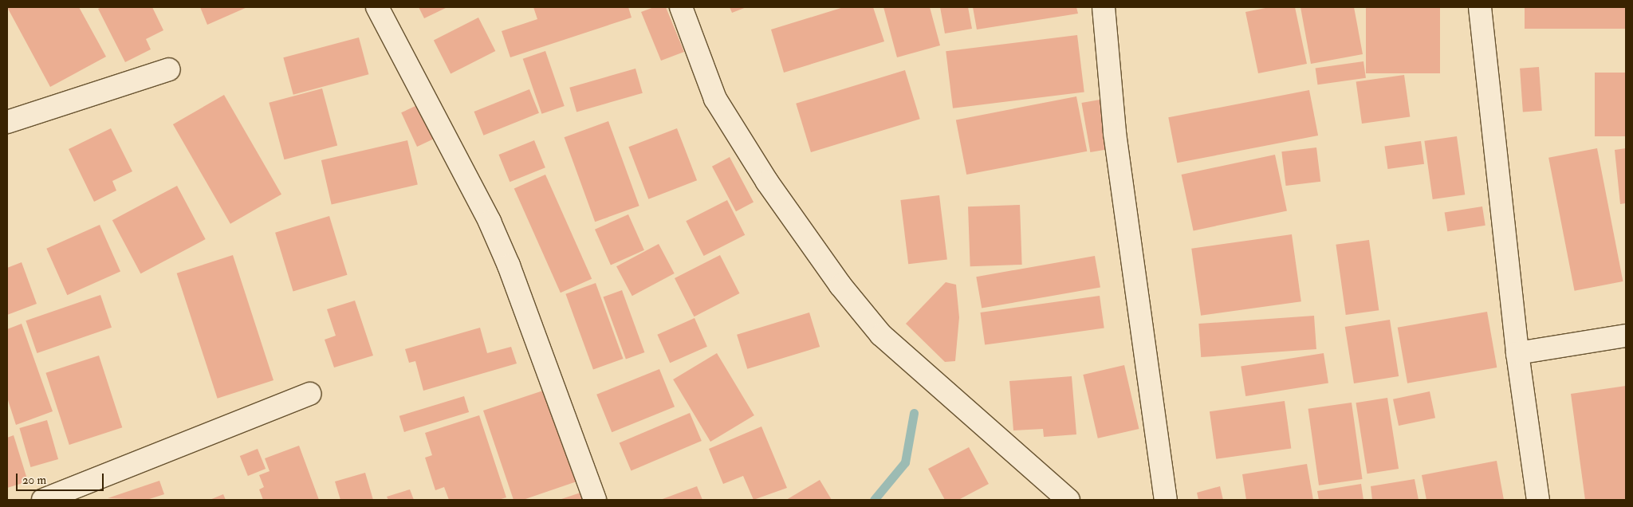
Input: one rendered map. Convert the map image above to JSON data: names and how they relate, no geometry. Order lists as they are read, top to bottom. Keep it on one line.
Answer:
{"scale_bar":"20 m"}
